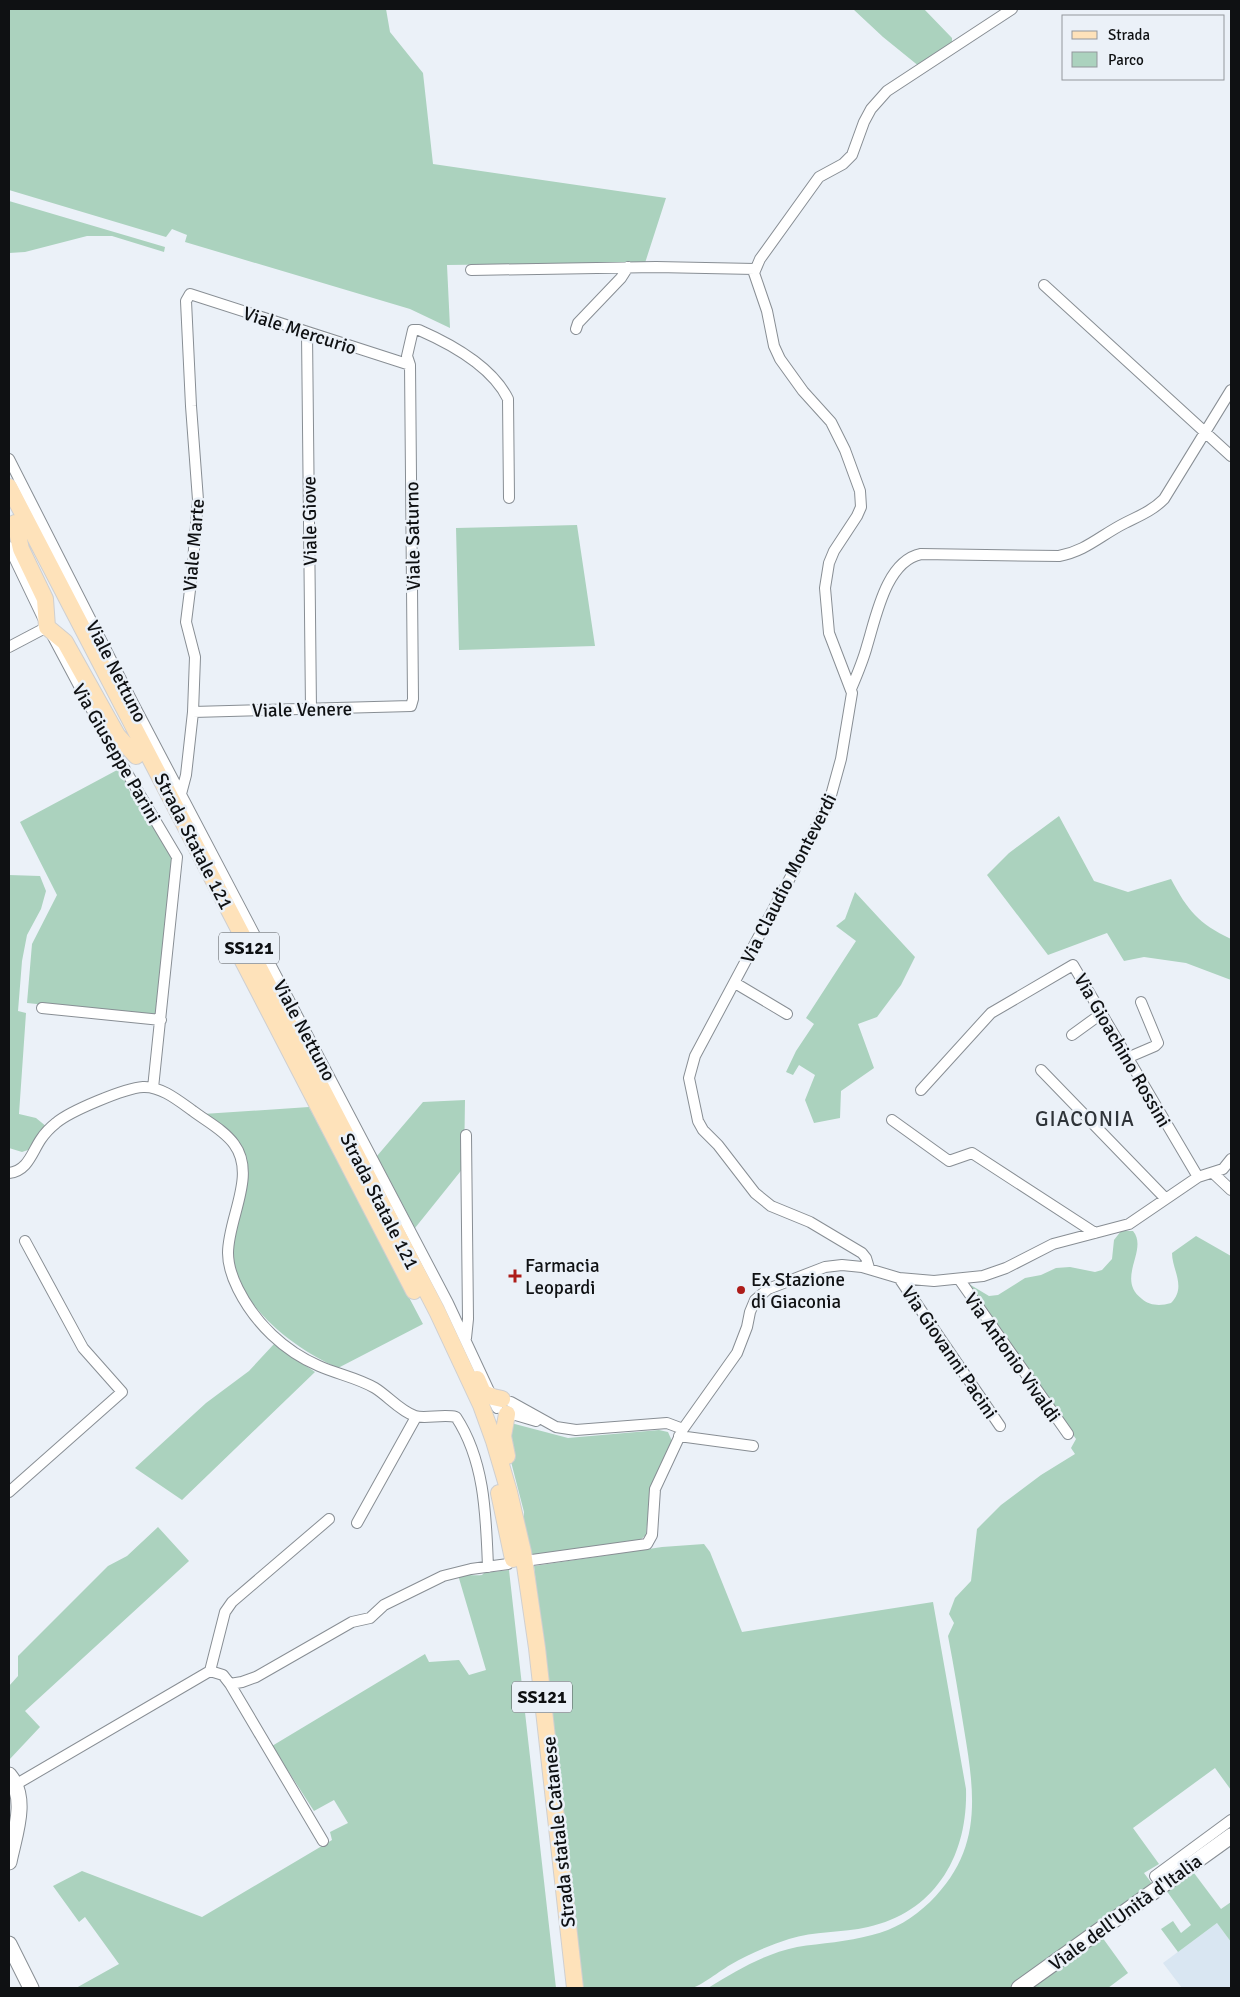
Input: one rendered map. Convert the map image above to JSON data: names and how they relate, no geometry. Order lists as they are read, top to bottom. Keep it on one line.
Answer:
{"streets":{"main road":["Strada Statale 121","SS121","Strada statale Catanese"],"street":["Viale Mercurio","Viale Giove","Viale Saturno","Viale Marte","Viale Nettuno","Viale Venere","Via Giuseppe Parini","Via Claudio Monteverdi","Via Gioachino Rossini","Via Giovanni Pacini","Via Antonio Vivaldi","Viale dell'Unità d'Italia"]},"crossings":[["Viale Mercurio","Viale Giove"],["Viale Mercurio","Viale Saturno"],["Viale Mercurio","Viale Marte"],["Viale Giove","Viale Venere"],["Viale Saturno","Viale Venere"],["Viale Marte","Viale Nettuno"],["Viale Marte","Viale Venere"],["Viale Nettuno","Strada Statale 121"],["Viale Nettuno","Strada statale Catanese"],["Strada Statale 121","Strada statale Catanese"]],"districts":["GIACONIA"],"places":{"health":["Farmacia Leopardi"],"other":["Ex Stazione di Giaconia"]},"legend":["Strada","Parco"]}
